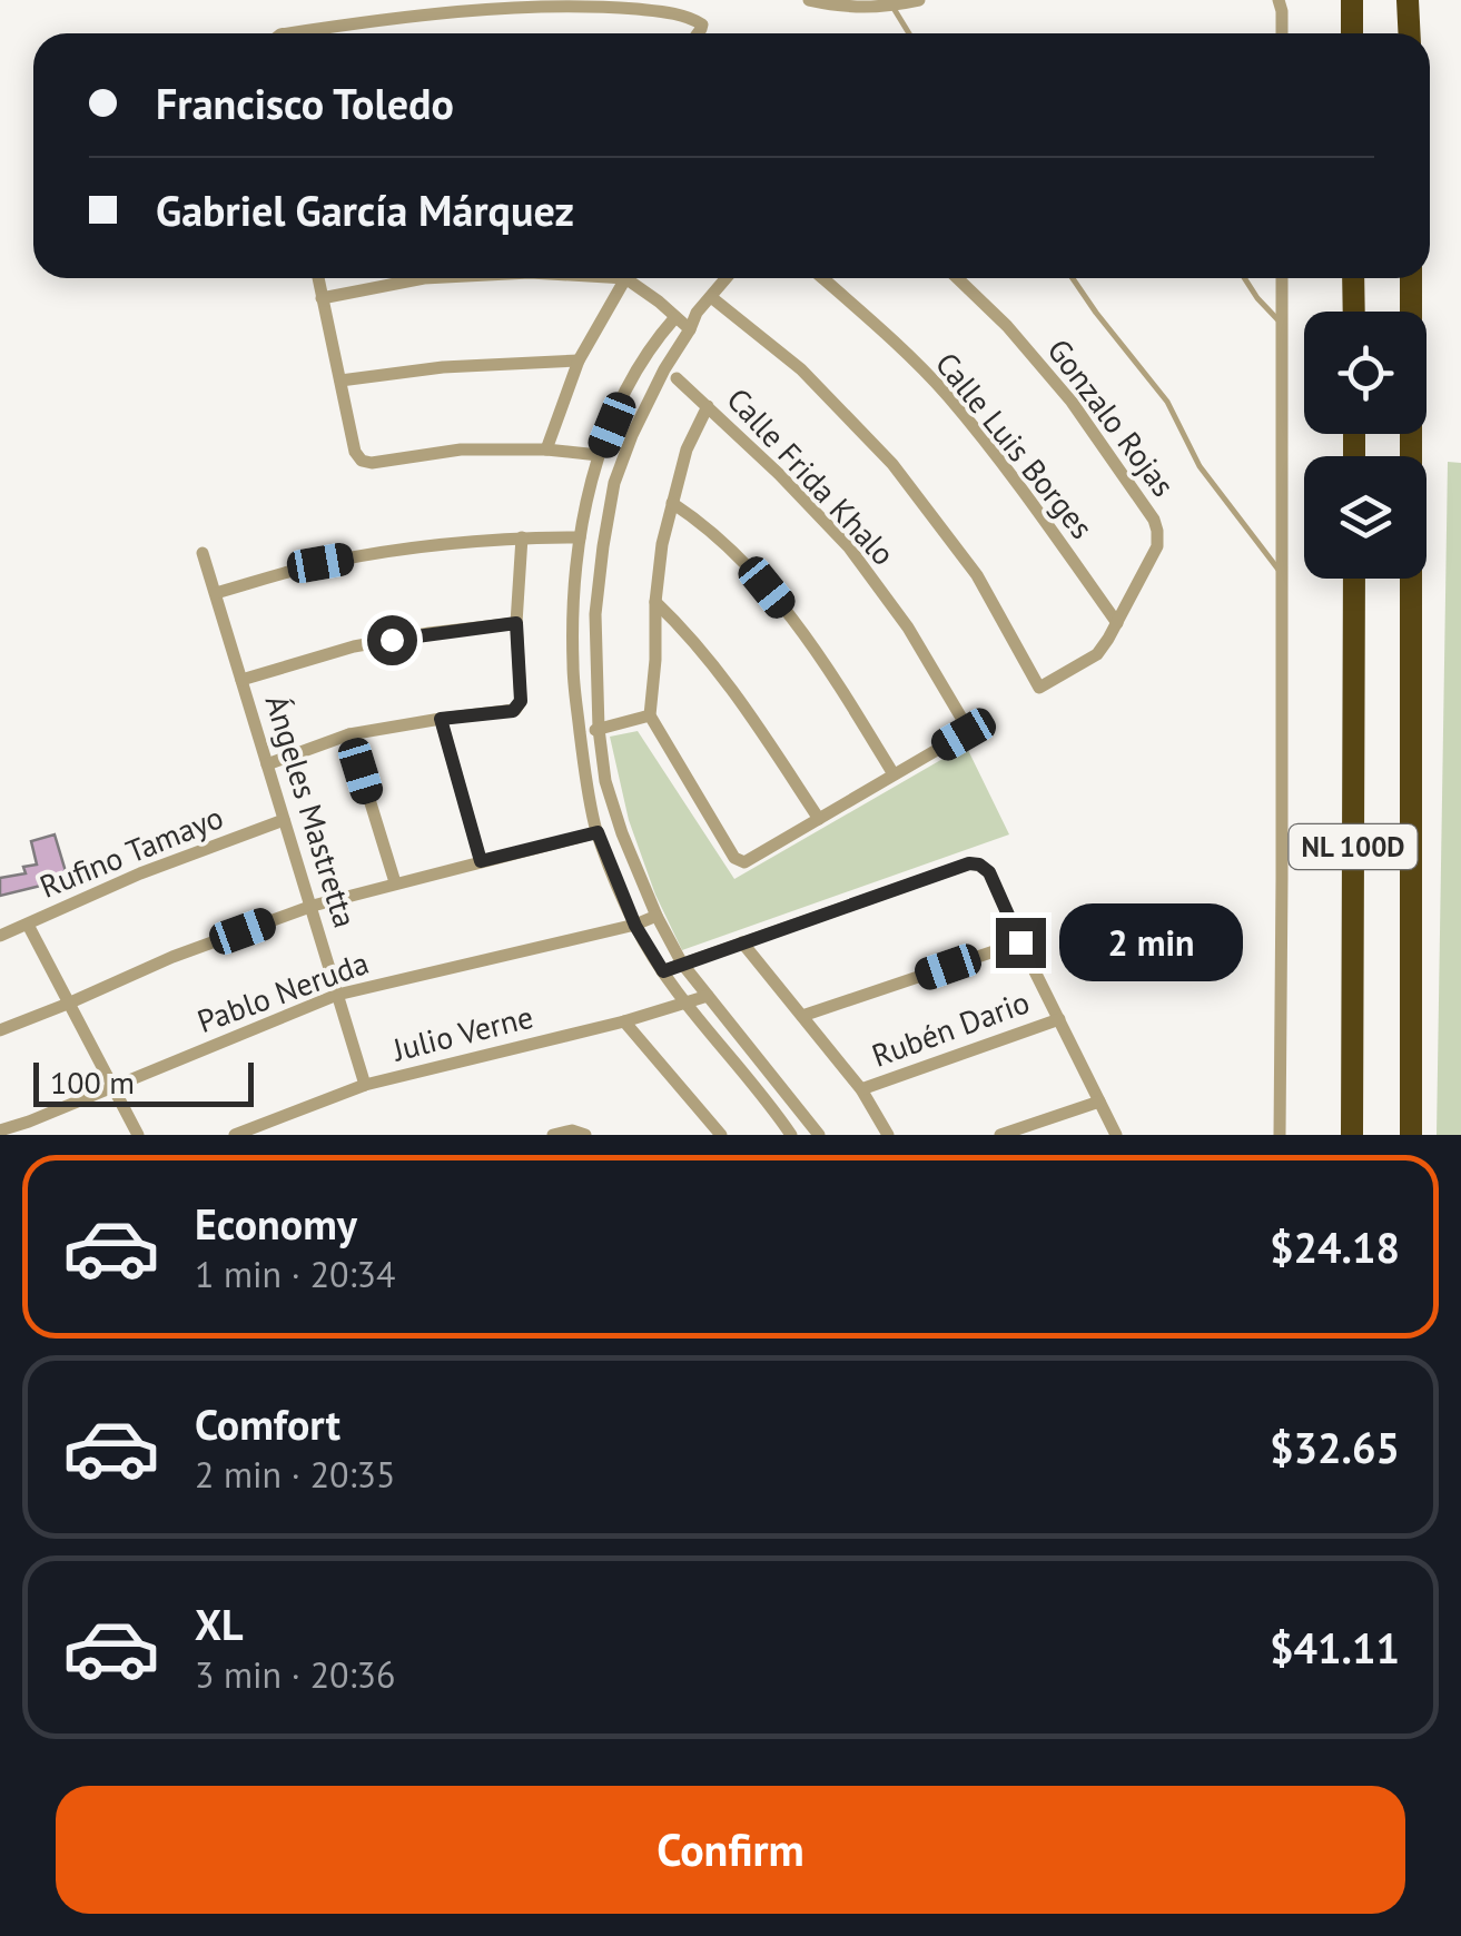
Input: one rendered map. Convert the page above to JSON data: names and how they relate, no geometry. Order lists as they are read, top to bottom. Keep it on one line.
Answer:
{"streets":{"highway":["NL 100D"],"street":["Gonzalo Rojas","Calle Luis Borges","Calle Frida Khalo","Ángeles Mastretta","Rufino Tamayo","Pablo Neruda","Rubén Dario","Julio Verne"]},"crossings":[["Gonzalo Rojas","Calle Luis Borges"],["Ángeles Mastretta","Rufino Tamayo"],["Ángeles Mastretta","Pablo Neruda"],["Ángeles Mastretta","Julio Verne"]],"scale_bar":"100 m","page":{"banner":["Francisco Toledo","Gabriel García Márquez"],"bubble":"2 min","scale":"100 m","list":[{"name":"Economy","note":"1 min · 20:34","value":"$24.18"},{"name":"Comfort","note":"2 min · 20:35","value":"$32.65"},{"name":"XL","note":"3 min · 20:36","value":"$41.11"}],"buttons":"Confirm"}}
